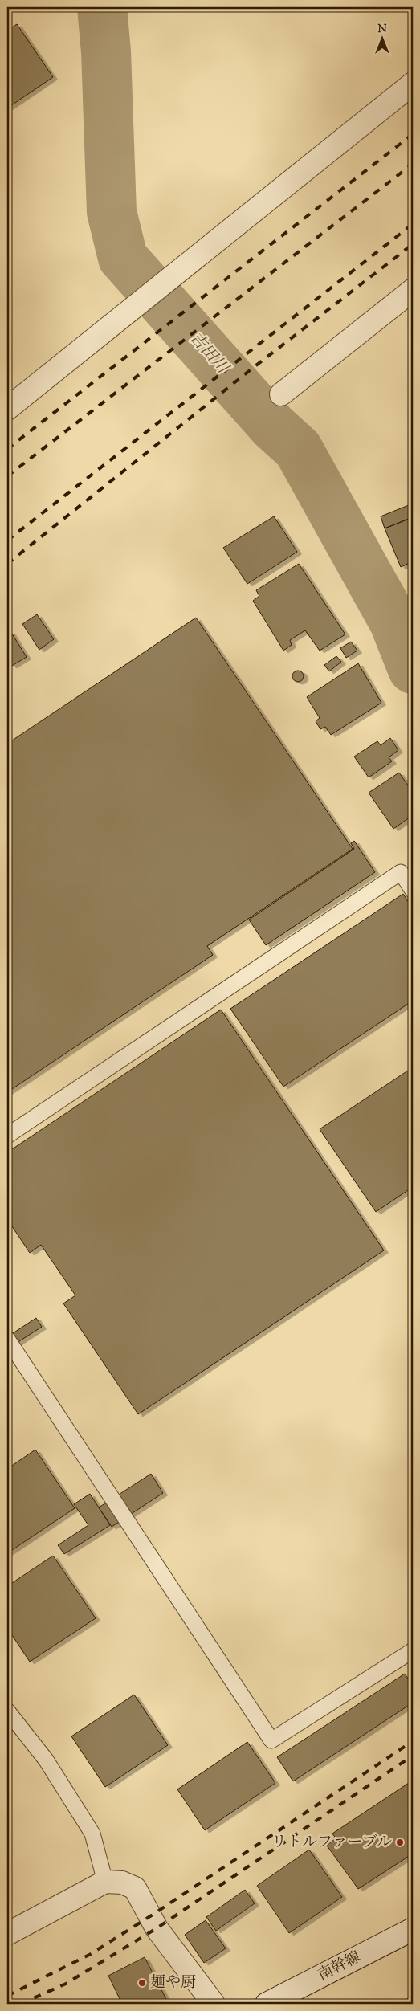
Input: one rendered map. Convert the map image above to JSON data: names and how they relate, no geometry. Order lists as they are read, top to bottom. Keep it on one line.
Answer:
{"streets":{"street":["南幹線"]},"water":["吉田川"],"places":["リトルファーブル","麺や厨"],"north":"top"}
